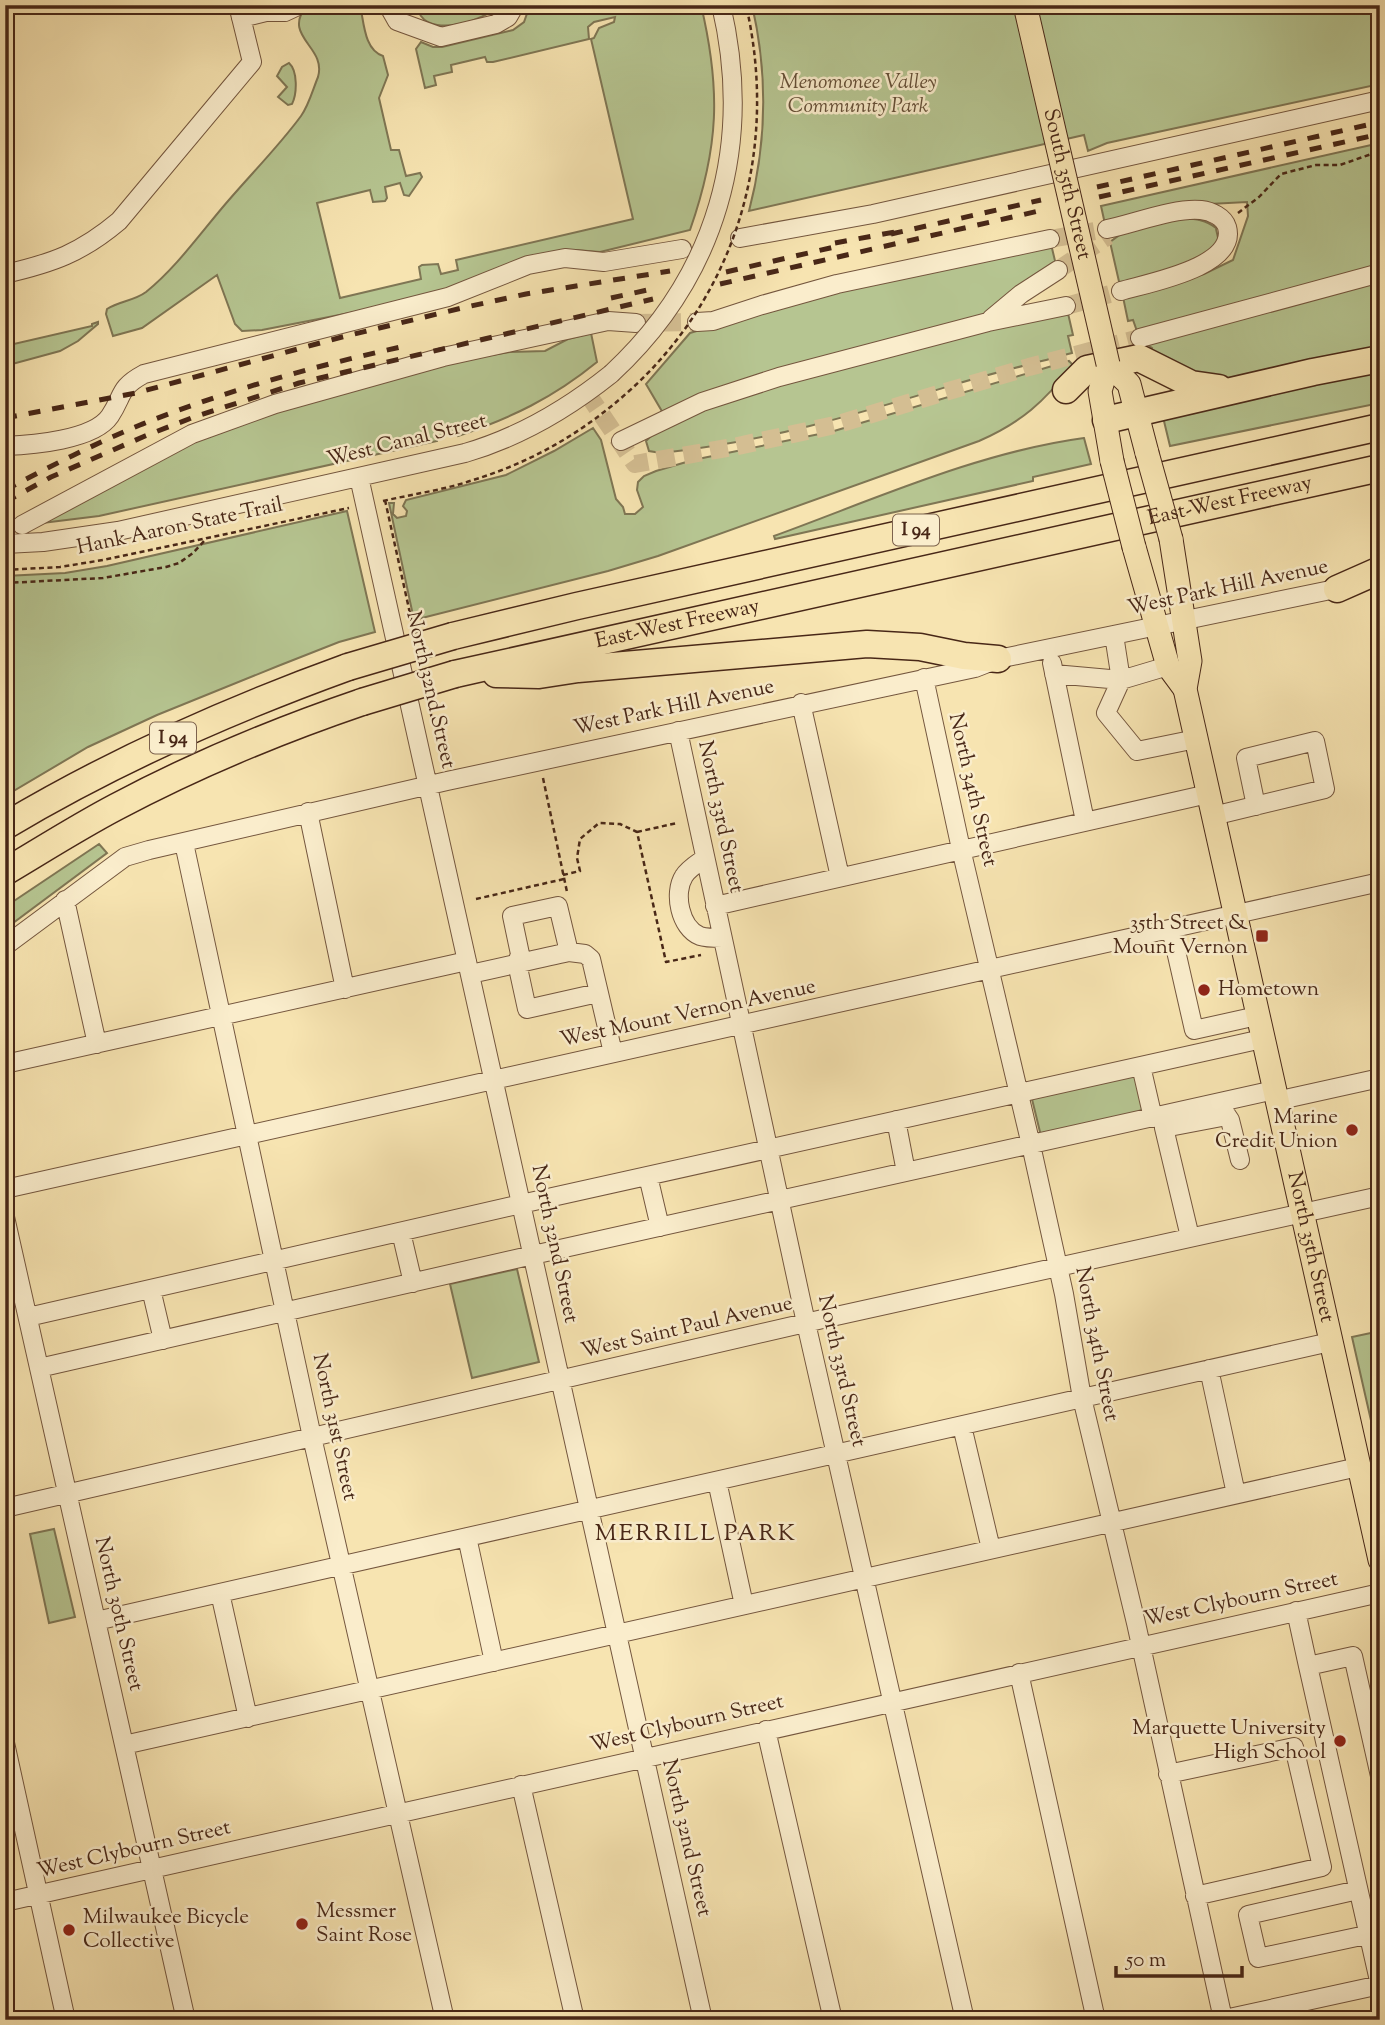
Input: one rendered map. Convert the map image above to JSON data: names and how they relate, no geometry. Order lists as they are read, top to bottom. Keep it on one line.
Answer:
{"streets":{"highway":["East-West Freeway","I 94"],"main road":["South 35th Street","North 35th Street"],"street":["West Canal Street","West Park Hill Avenue","North 32nd Street","North 34th Street","North 33rd Street","West Mount Vernon Avenue","West Saint Paul Avenue","North 31st Street","West Clybourn Street","North 30th Street"],"path":["Hank Aaron State Trail"]},"crossings":[["South 35th Street","North 35th Street"],["West Canal Street","North 32nd Street"],["West Park Hill Avenue","North 32nd Street"],["West Park Hill Avenue","North 34th Street"],["West Park Hill Avenue","North 33rd Street"],["West Park Hill Avenue","North 35th Street"],["West Park Hill Avenue","North 31st Street"],["North 32nd Street","West Mount Vernon Avenue"],["North 32nd Street","West Saint Paul Avenue"],["North 32nd Street","West Clybourn Street"],["North 34th Street","West Mount Vernon Avenue"],["North 34th Street","West Saint Paul Avenue"],["North 34th Street","West Clybourn Street"],["North 33rd Street","West Mount Vernon Avenue"],["North 33rd Street","West Saint Paul Avenue"],["North 33rd Street","West Clybourn Street"],["West Mount Vernon Avenue","North 35th Street"],["West Mount Vernon Avenue","North 31st Street"],["North 35th Street","West Saint Paul Avenue"],["West Saint Paul Avenue","North 31st Street"],["West Saint Paul Avenue","North 30th Street"],["North 31st Street","West Clybourn Street"],["West Clybourn Street","North 30th Street"]],"districts":["MERRILL PARK"],"parks":["Menomonee Valley Community Park"],"places":{"transit":["35th Street & Mount Vernon"],"other":["Hometown","Marine Credit Union","Marquette University High School","Messmer Saint Rose","Milwaukee Bicycle Collective"]},"scale_bar":"50 m"}
